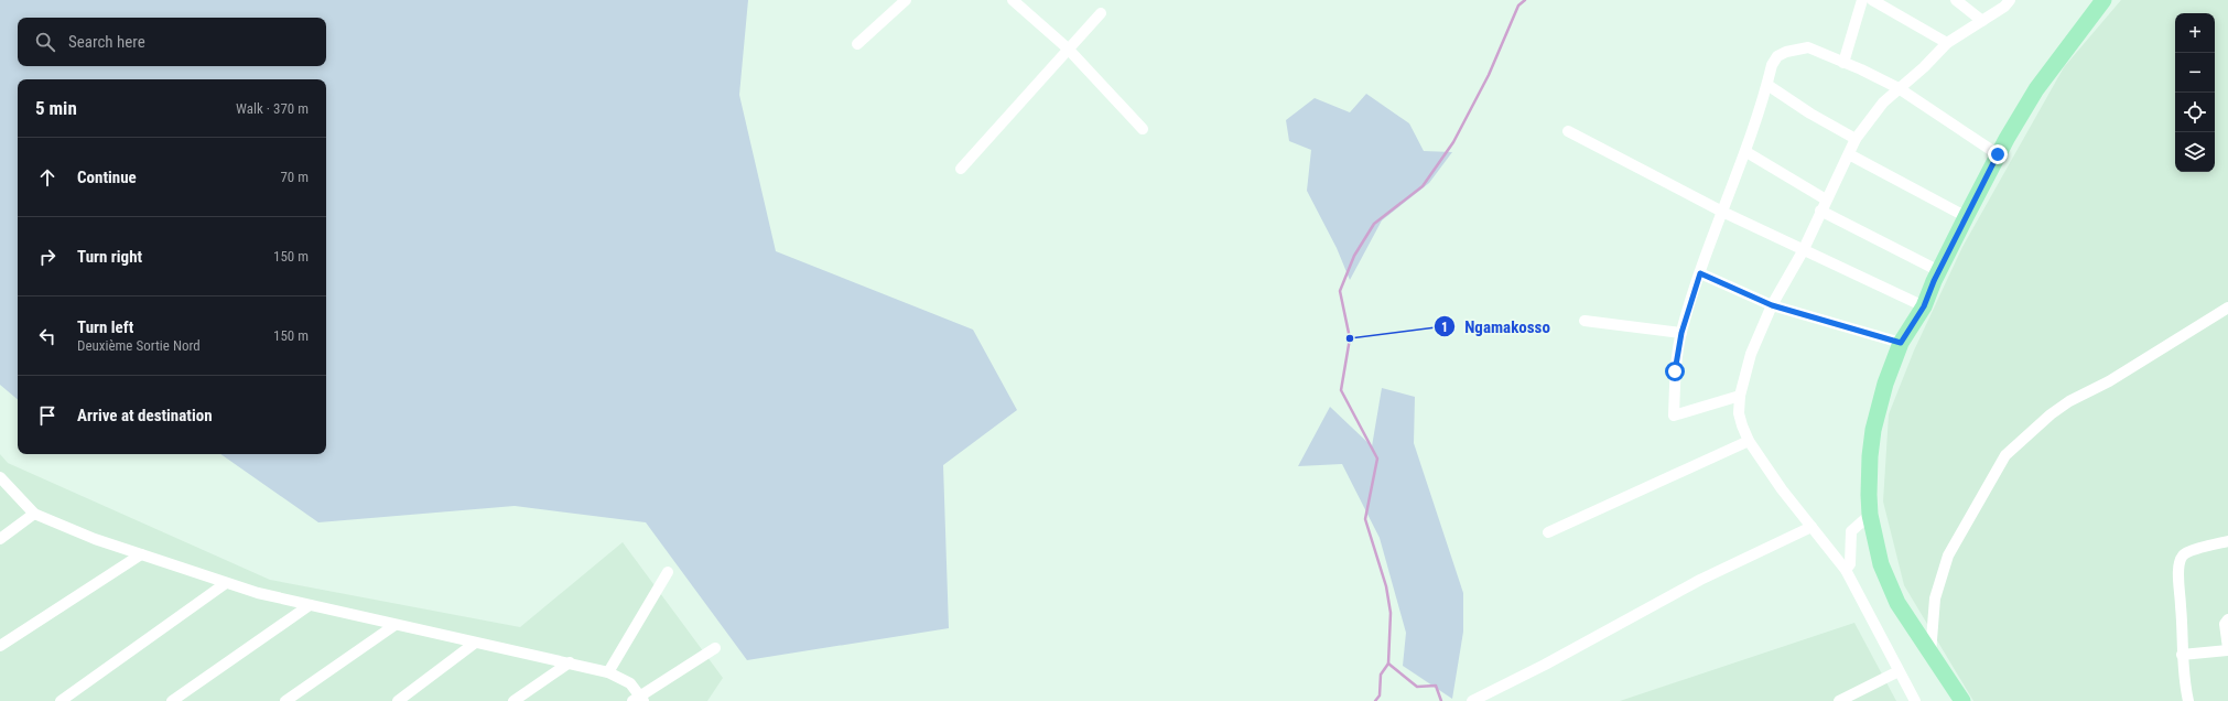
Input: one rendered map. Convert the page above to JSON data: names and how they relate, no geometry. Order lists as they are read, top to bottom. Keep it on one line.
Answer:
{"places":["Ngamakosso"],"page":{"map_buttons":["+","−"],"search":"Search here","heading":["5 min","Walk · 370 m"],"list":[["Continue","70 m"],["Turn right","150 m"],["Turn left","Deuxième Sortie Nord","150 m"],"Arrive at destination"]}}
